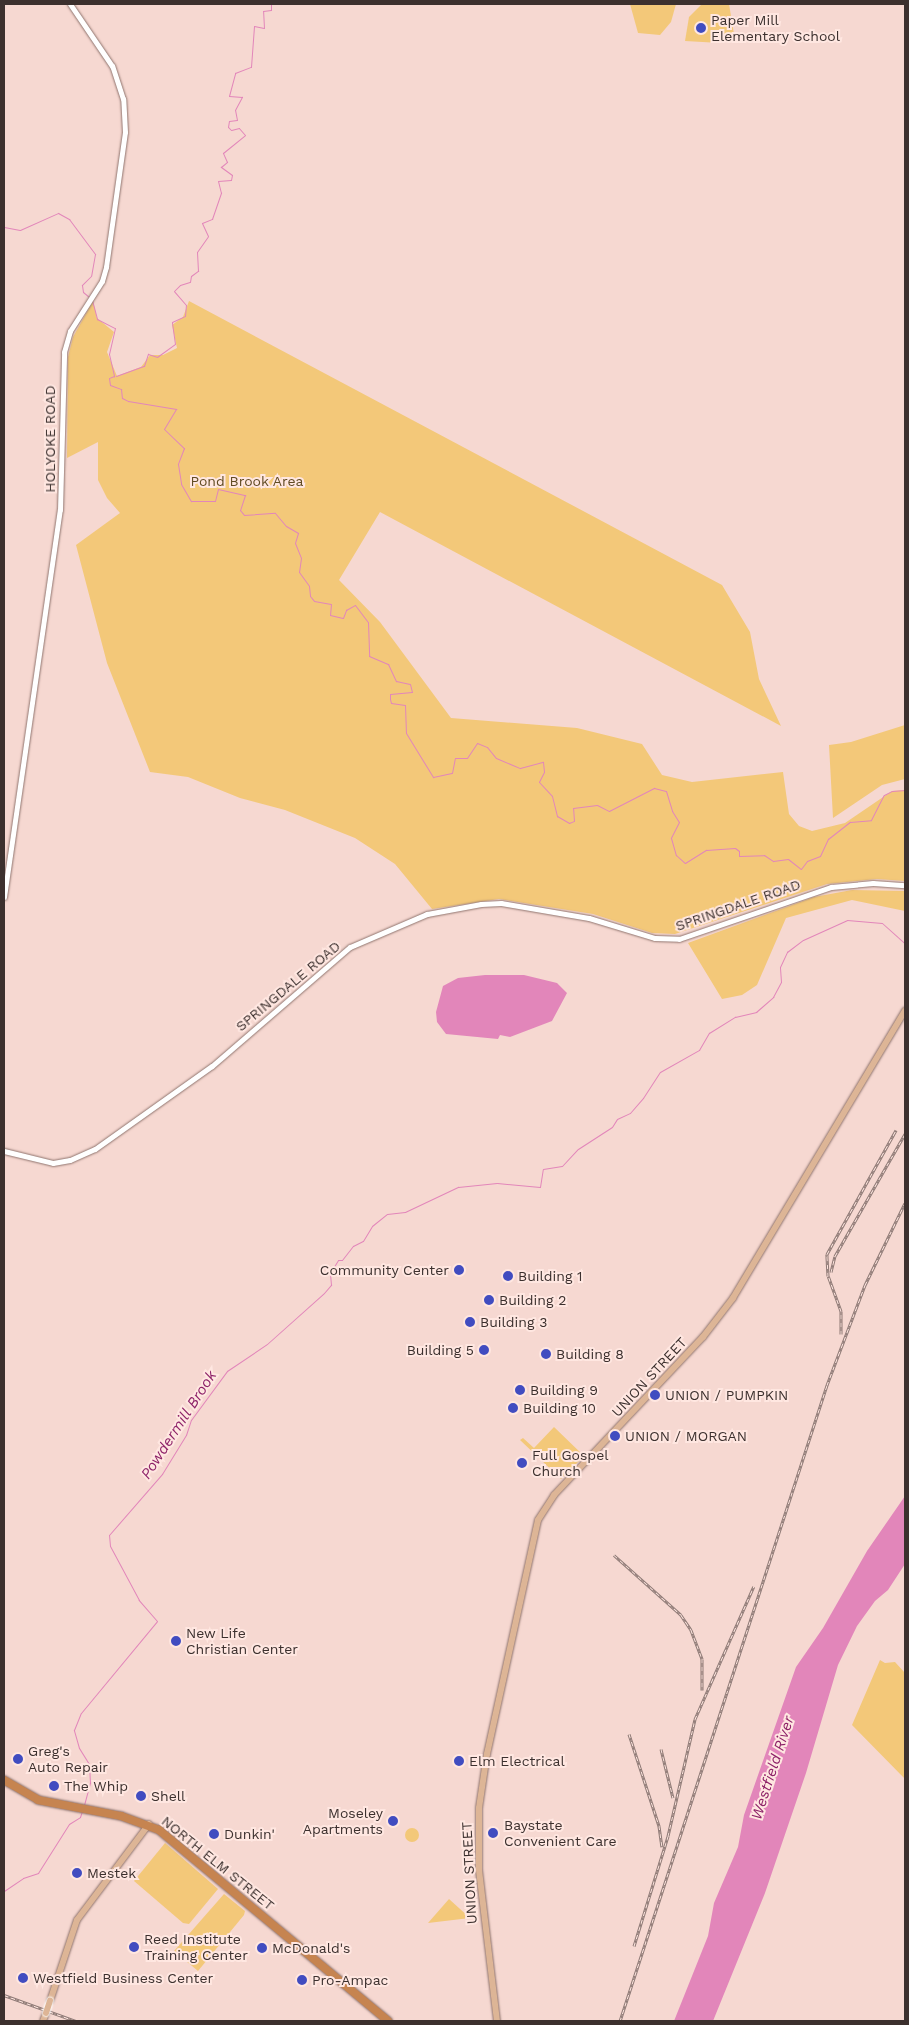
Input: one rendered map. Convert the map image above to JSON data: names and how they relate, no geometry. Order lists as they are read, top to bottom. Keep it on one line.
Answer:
{"streets":{"highway":["NORTH ELM STREET"],"main road":["UNION STREET"],"street":["HOLYOKE ROAD","SPRINGDALE ROAD"]},"water":["Powdermill Brook","Westfield River"],"parks":["Pond Brook Area"],"places":["Paper Mill Elementary School","Community Center","Building 1","Building 2","Building 3","Building 5","Building 8","Building 9","UNION / PUMPKIN","Building 10","UNION / MORGAN","Full Gospel Church","New Life Christian Center","Greg's Auto Repair","Elm Electrical","The Whip","Shell","Moseley Apartments","Baystate Convenient Care","Dunkin'","Mestek","Reed Institute Training Center","McDonald's","Westfield Business Center","Pro-Ampac"]}
